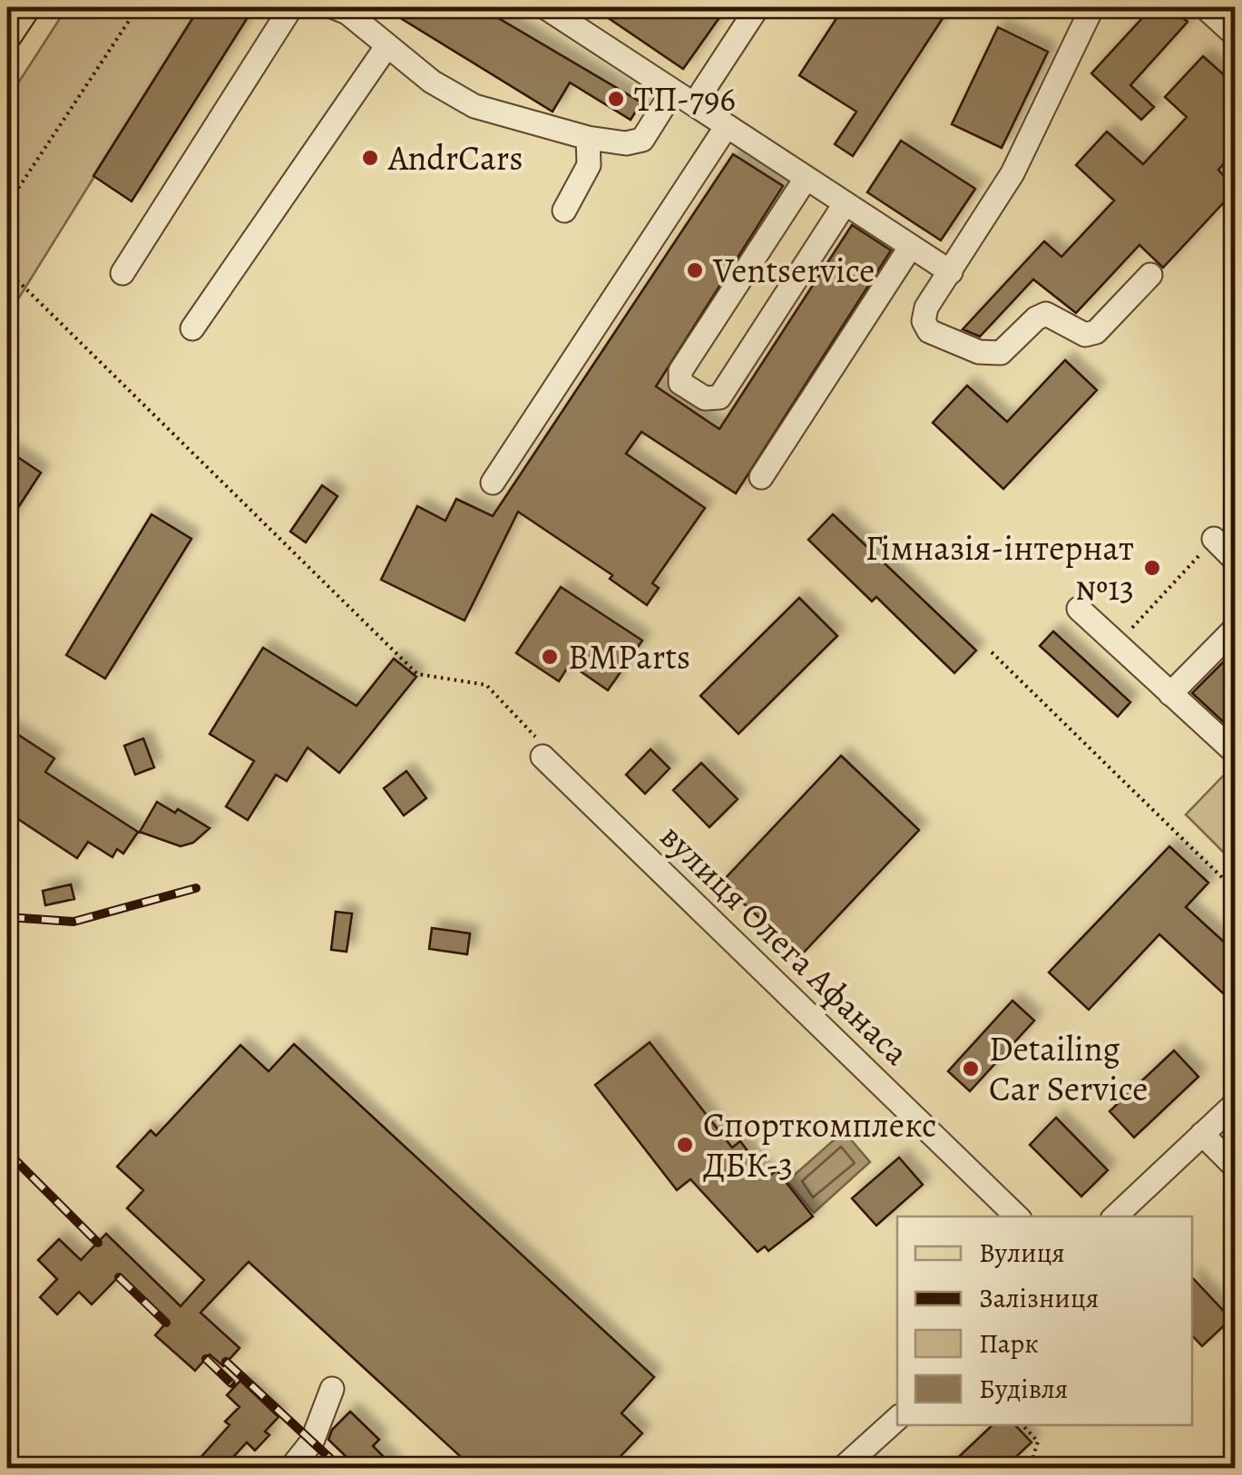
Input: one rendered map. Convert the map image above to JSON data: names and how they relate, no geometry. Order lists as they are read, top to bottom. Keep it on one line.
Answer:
{"streets":{"street":["вулиця Олега Афанаса"]},"places":["ТП-796","AndrCars","Ventservice","Гімназія-інтернат №13","BMParts","Detailing Car Service","Спорткомплекс ДБК-3"],"legend":["Вулиця","Залізниця","Парк","Будівля"]}
